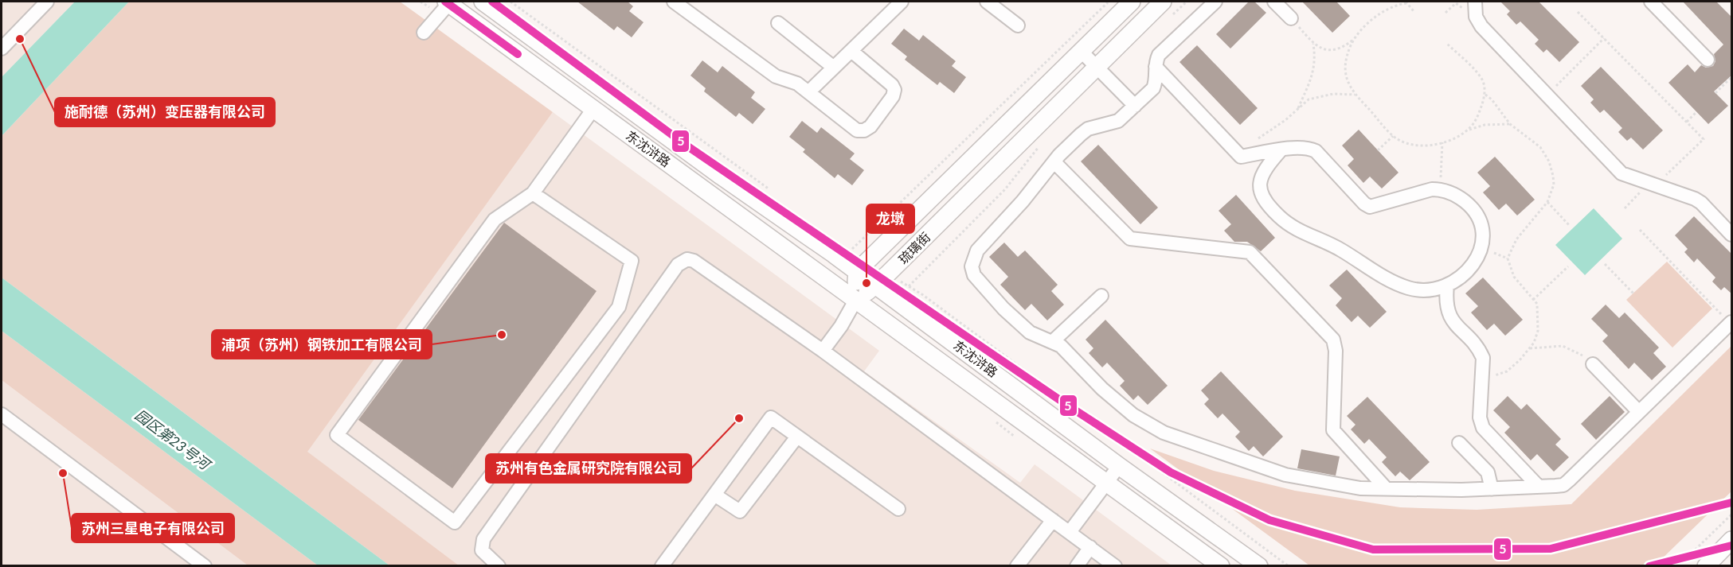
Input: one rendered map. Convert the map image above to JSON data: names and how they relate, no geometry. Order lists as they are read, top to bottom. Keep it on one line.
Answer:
{"streets":{"main road":["东沈浒路","琉璃街"]},"crossings":[["东沈浒路","琉璃街"]],"water":["园区第23号河"],"places":["施耐德（苏州）变压器有限公司","龙墩","浦项（苏州）钢铁加工有限公司","苏州有色金属研究院有限公司","苏州三星电子有限公司"],"lines":["transit line 5"]}
